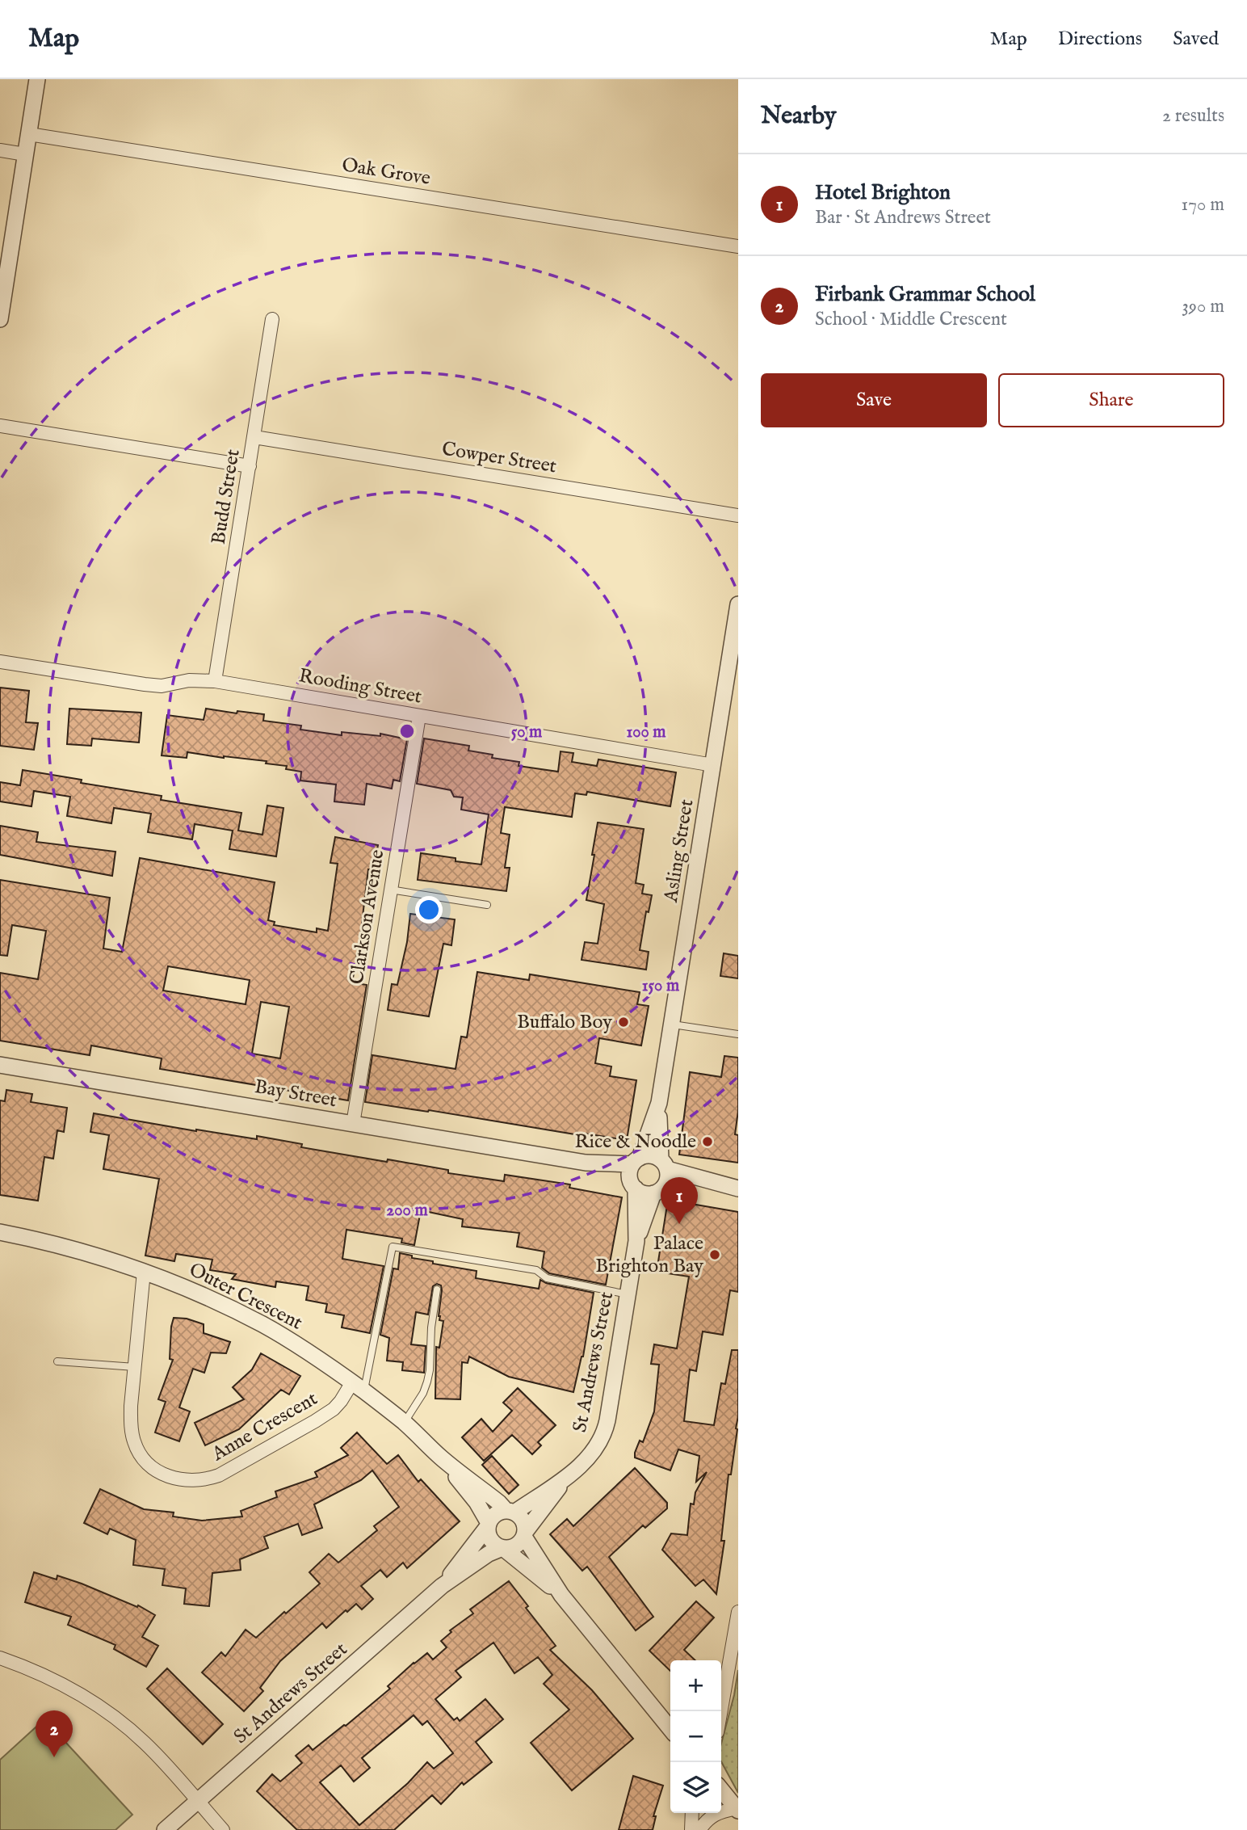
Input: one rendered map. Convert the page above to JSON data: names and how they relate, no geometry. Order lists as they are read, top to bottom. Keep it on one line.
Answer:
{"streets":{"street":["Oak Grove","Cowper Street","Budd Street","Rooding Street","Asling Street","Clarkson Avenue","Bay Street","Outer Crescent","St Andrews Street","Anne Crescent"]},"crossings":[["Cowper Street","Budd Street"],["Budd Street","Rooding Street"],["Rooding Street","Asling Street"],["Rooding Street","Clarkson Avenue"],["Asling Street","Bay Street"],["Asling Street","St Andrews Street"],["Clarkson Avenue","Bay Street"],["Bay Street","St Andrews Street"],["Outer Crescent","St Andrews Street"],["Outer Crescent","Anne Crescent"]],"places":["Buffalo Boy","Rice & Noodle","Palace Brighton Bay"],"page":{"header":"Map","nav":["Map","Directions","Saved"],"heading":["Nearby","2 results"],"list":[{"mark":"1","name":"Hotel Brighton","note":"Bar · St Andrews Street","value":"170 m"},{"mark":"2","name":"Firbank Grammar School","note":"School · Middle Crescent","value":"390 m"}],"buttons":["Save","Share"],"pins":["1","2"],"map_buttons":["+","−"]},"rings":["50 m","100 m","150 m","200 m"]}
